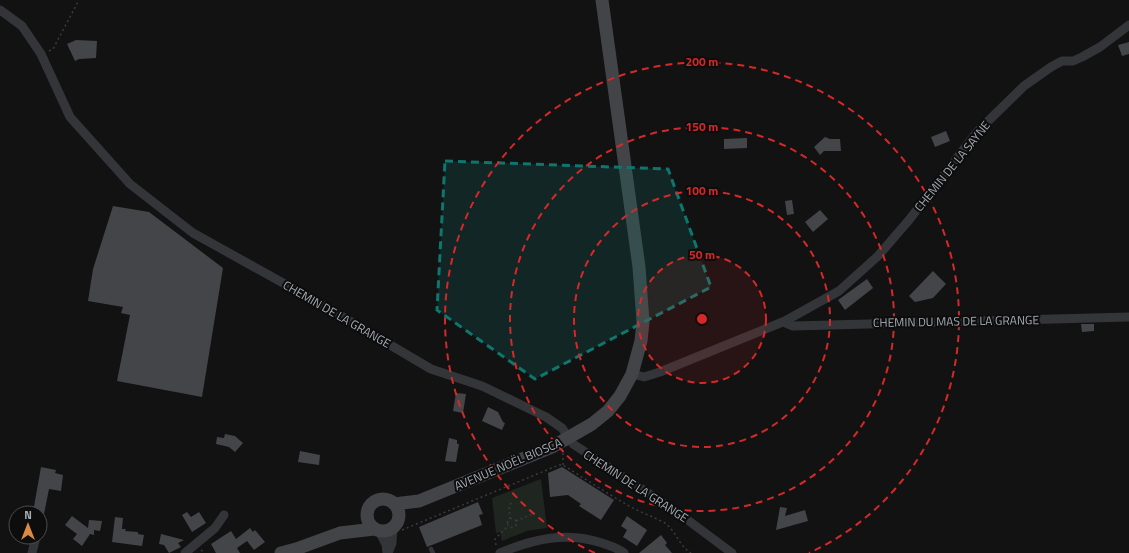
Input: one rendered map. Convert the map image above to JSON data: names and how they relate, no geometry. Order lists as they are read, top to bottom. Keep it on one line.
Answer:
{"streets":{"main road":["AVENUE NOËL BIOSCA"],"street":["CHEMIN DE LA SAYNE","CHEMIN DE LA GRANGE","CHEMIN DU MAS DE LA GRANGE"]},"crossings":[["CHEMIN DE LA SAYNE","CHEMIN DU MAS DE LA GRANGE"],["CHEMIN DE LA SAYNE","AVENUE NOËL BIOSCA"],["CHEMIN DE LA GRANGE","AVENUE NOËL BIOSCA"]],"north":"top","rings":["200 m","150 m","100 m","50 m"]}
